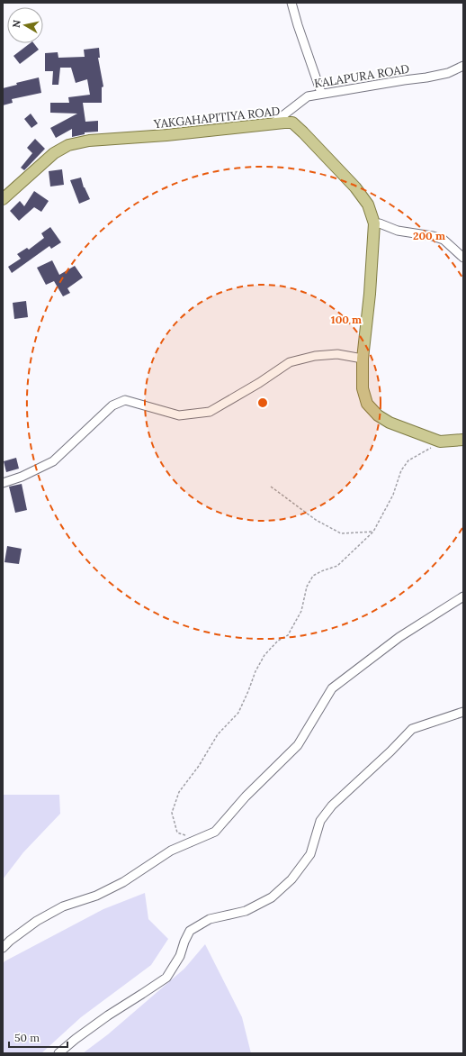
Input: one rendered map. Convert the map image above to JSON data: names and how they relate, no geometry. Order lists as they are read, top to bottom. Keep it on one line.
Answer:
{"streets":{"main road":["YAKGAHAPITIYA ROAD"],"street":["KALAPURA ROAD"]},"crossings":[["KALAPURA ROAD","YAKGAHAPITIYA ROAD"]],"scale_bar":"50 m","north":"left","rings":["200 m","100 m"]}
